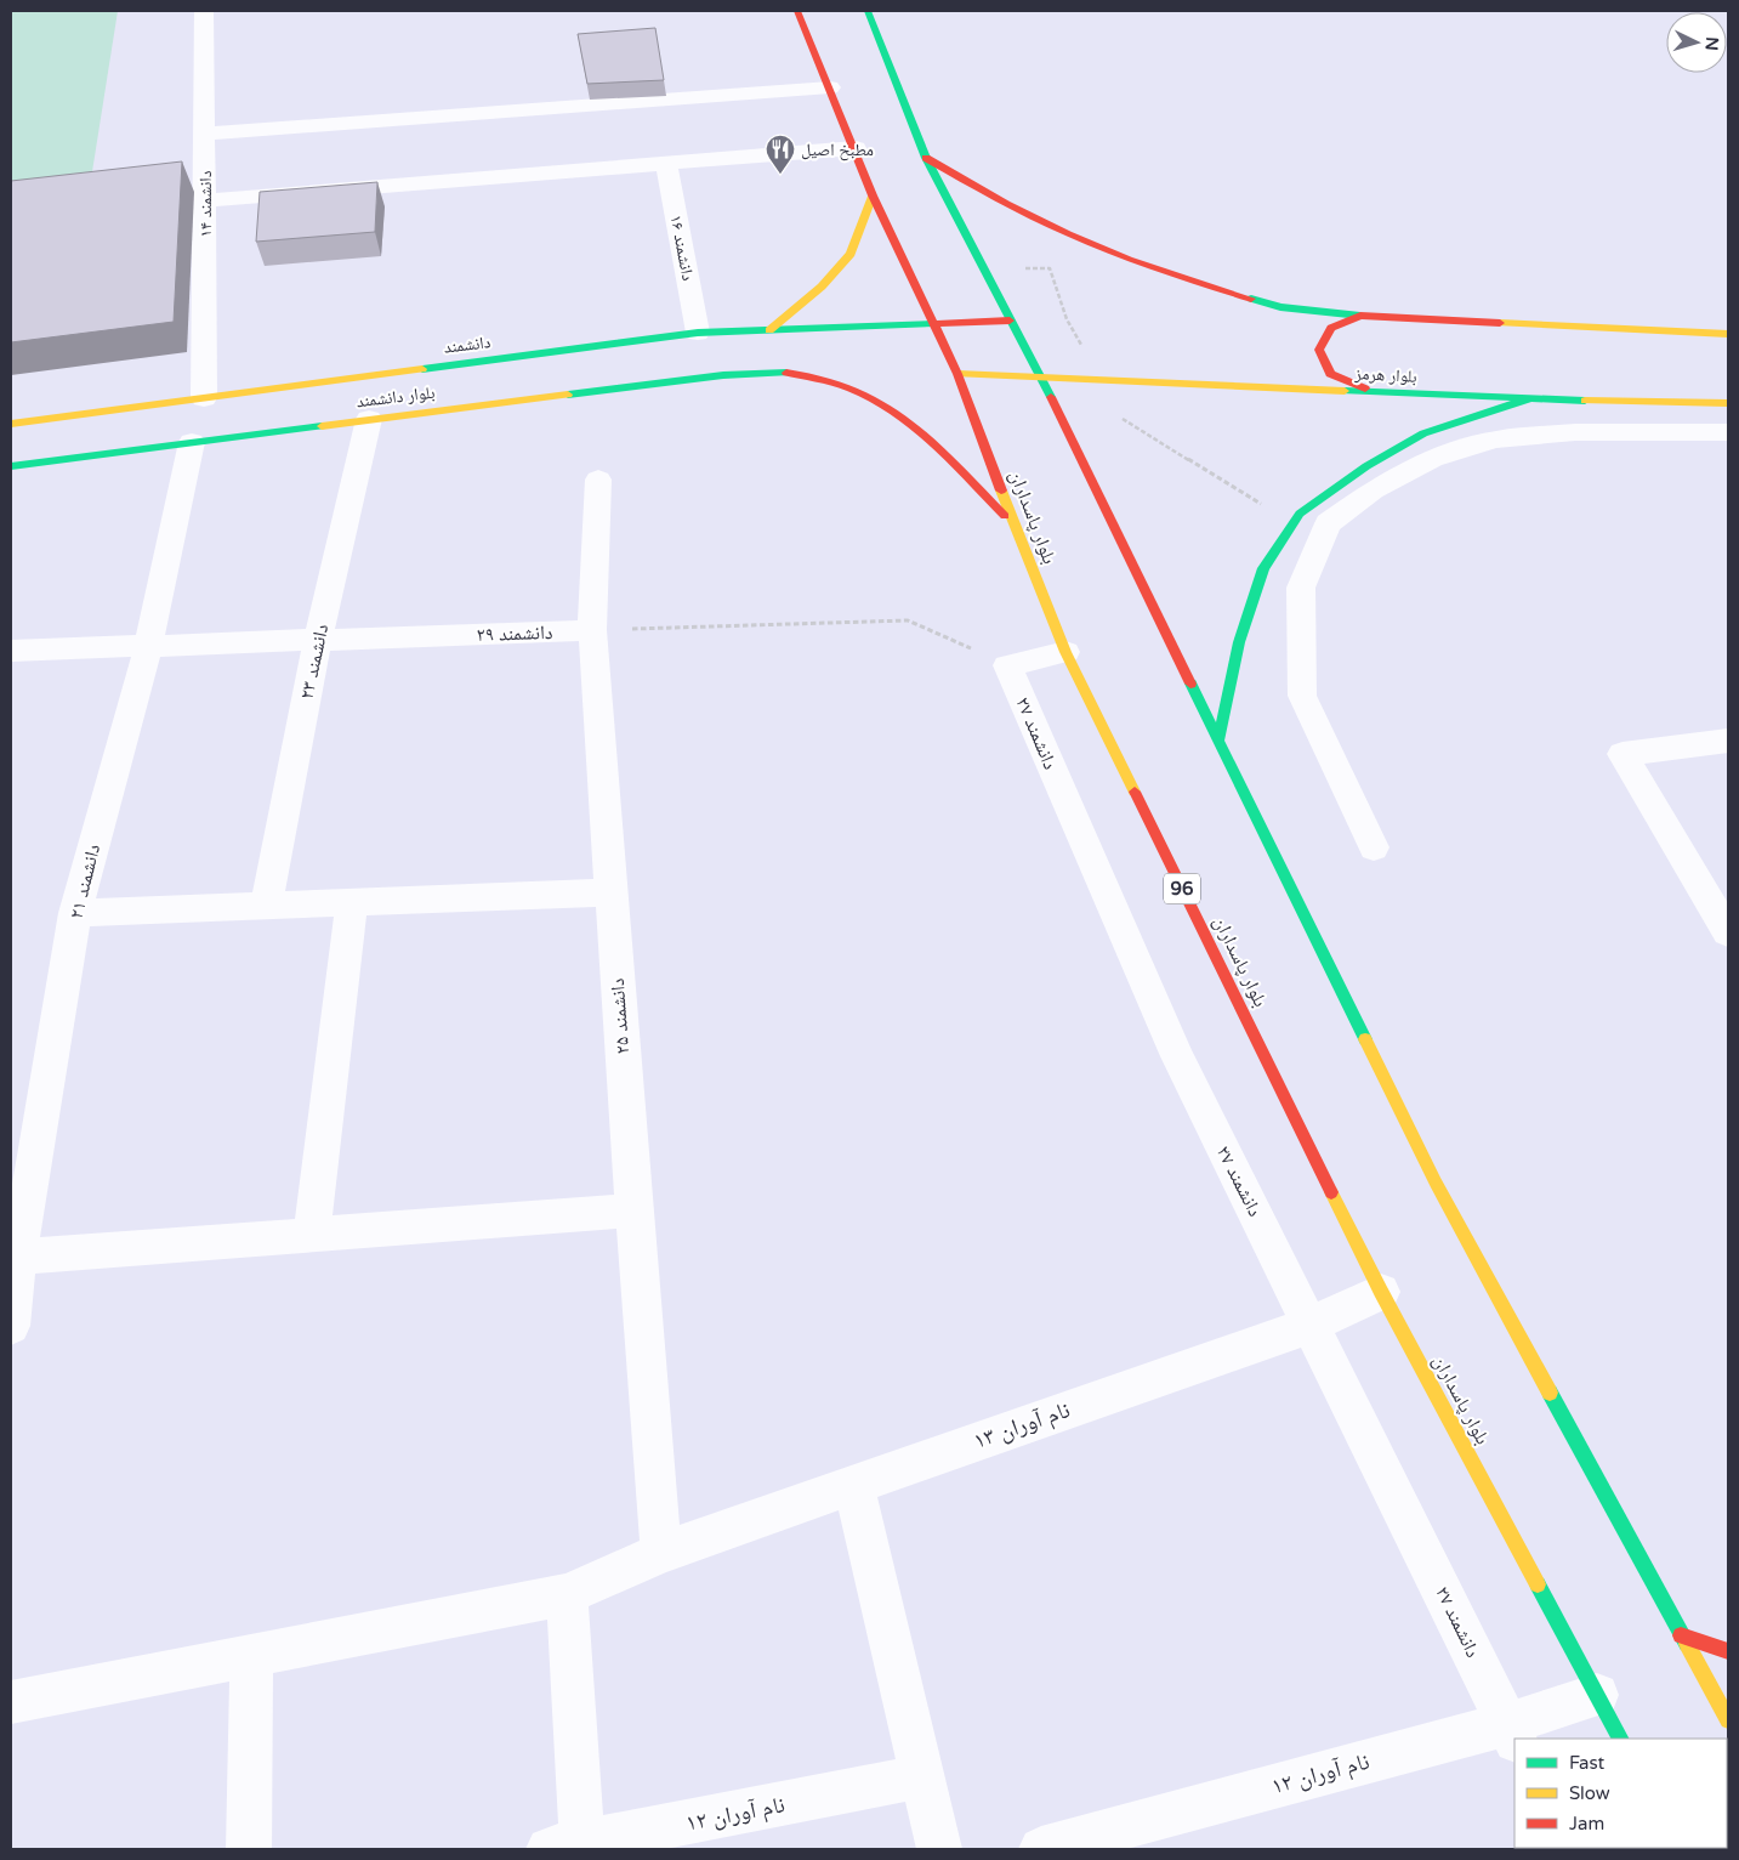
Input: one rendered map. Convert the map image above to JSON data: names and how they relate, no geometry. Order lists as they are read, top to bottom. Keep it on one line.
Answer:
{"streets":{"main road":["دانشمند","بلوار هرمز","بلوار دانشمند","بلوار پاسداران","96"],"street":["دانشمند ۱۴","دانشمند ۱۶","دانشمند ۲۹","دانشمند ۲۳","دانشمند ۲۷","دانشمند ۲۱","دانشمند ۲۵","نام آوران ۱۳","نام آوران ۱۲"]},"crossings":[["دانشمند ۱۴","دانشمند"],["دانشمند ۱۶","دانشمند"],["دانشمند","بلوار پاسداران"],["بلوار هرمز","بلوار پاسداران"],["بلوار دانشمند","بلوار پاسداران"],["بلوار دانشمند","دانشمند ۲۳"],["بلوار دانشمند","دانشمند ۲۱"],["بلوار پاسداران","نام آوران ۱۳"],["بلوار پاسداران","نام آوران ۱۲"],["دانشمند ۲۹","دانشمند ۲۳"],["دانشمند ۲۹","دانشمند ۲۱"],["دانشمند ۲۹","دانشمند ۲۵"],["دانشمند ۲۷","نام آوران ۱۳"],["دانشمند ۲۷","نام آوران ۱۲"],["دانشمند ۲۵","نام آوران ۱۳"]],"places":{"restaurant":["مطبخ اصیل"]},"legend":["Fast","Slow","Jam"],"north":"right"}
